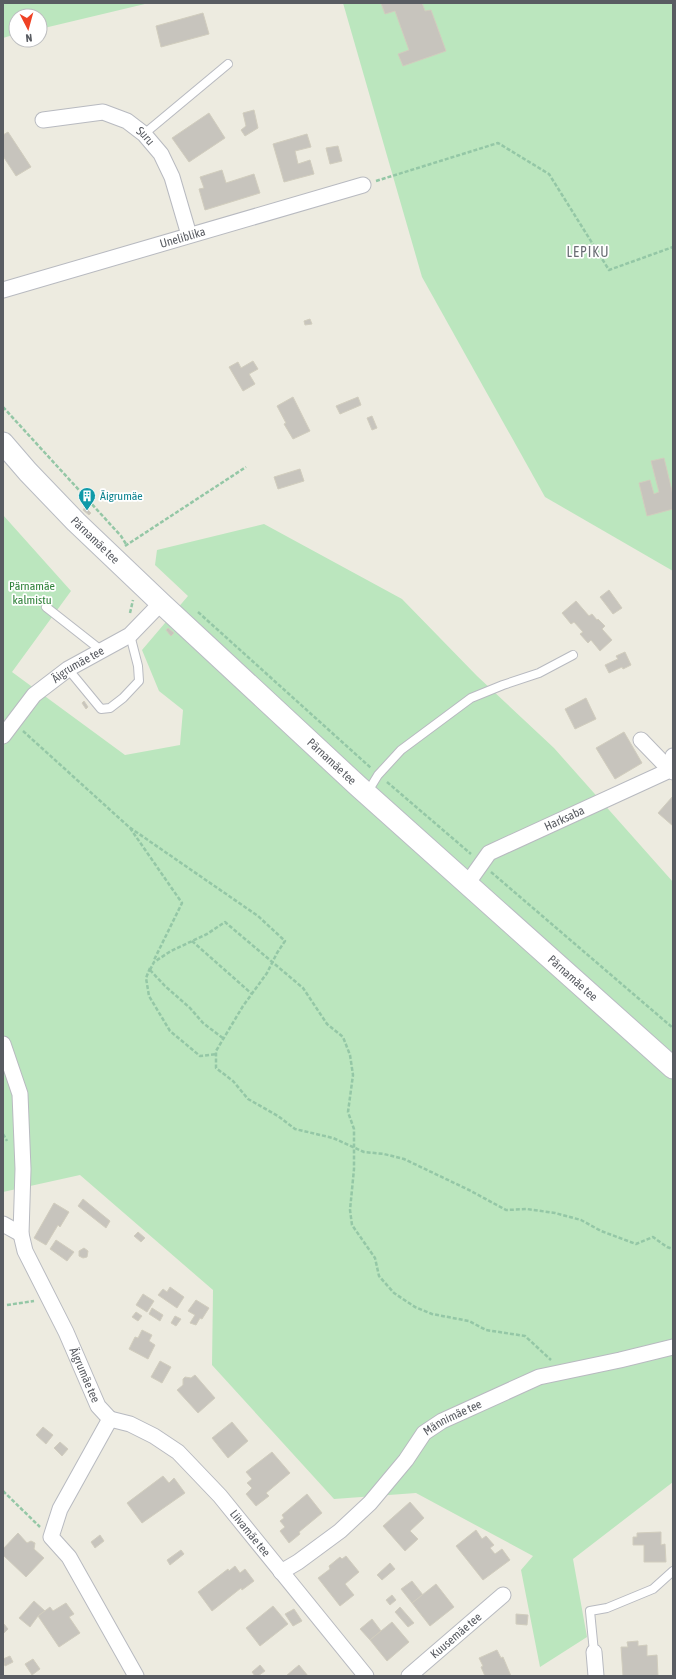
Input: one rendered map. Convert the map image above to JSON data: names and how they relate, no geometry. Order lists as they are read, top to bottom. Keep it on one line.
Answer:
{"streets":{"main road":["Pärnamäe tee"],"street":["Suru","Uneliblika","Äigrumäe tee","Harksaba","Männimäe tee","Liivamäe tee","Kuusemäe tee"]},"crossings":[["Suru","Uneliblika"],["Pärnamäe tee","Äigrumäe tee"],["Pärnamäe tee","Harksaba"],["Äigrumäe tee","Liivamäe tee"],["Männimäe tee","Liivamäe tee"]],"districts":["LEPIKU"],"parks":["Pärnamäe kalmistu"],"places":{"building":["Äigrumäe"]},"north":"bottom"}
